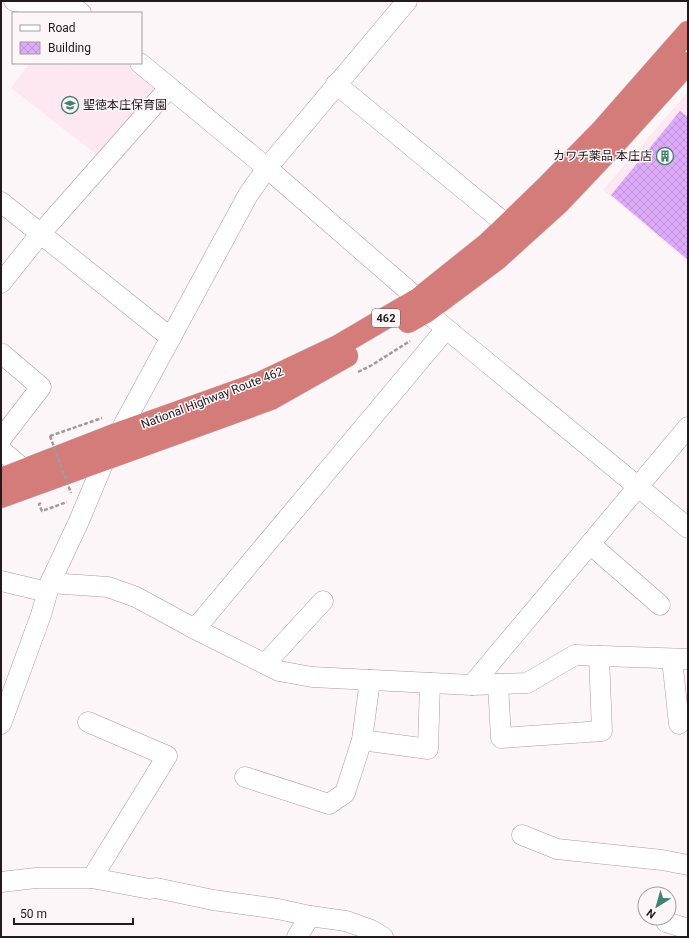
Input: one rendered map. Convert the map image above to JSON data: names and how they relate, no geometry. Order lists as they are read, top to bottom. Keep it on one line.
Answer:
{"streets":{"highway":["462","National Highway Route 462"]},"places":{"school or university":["聖徳本庄保育園"],"building":["カワチ薬品 本庄店"]},"legend":["Road","Building"],"scale_bar":"50 m","north":"bottom left"}
